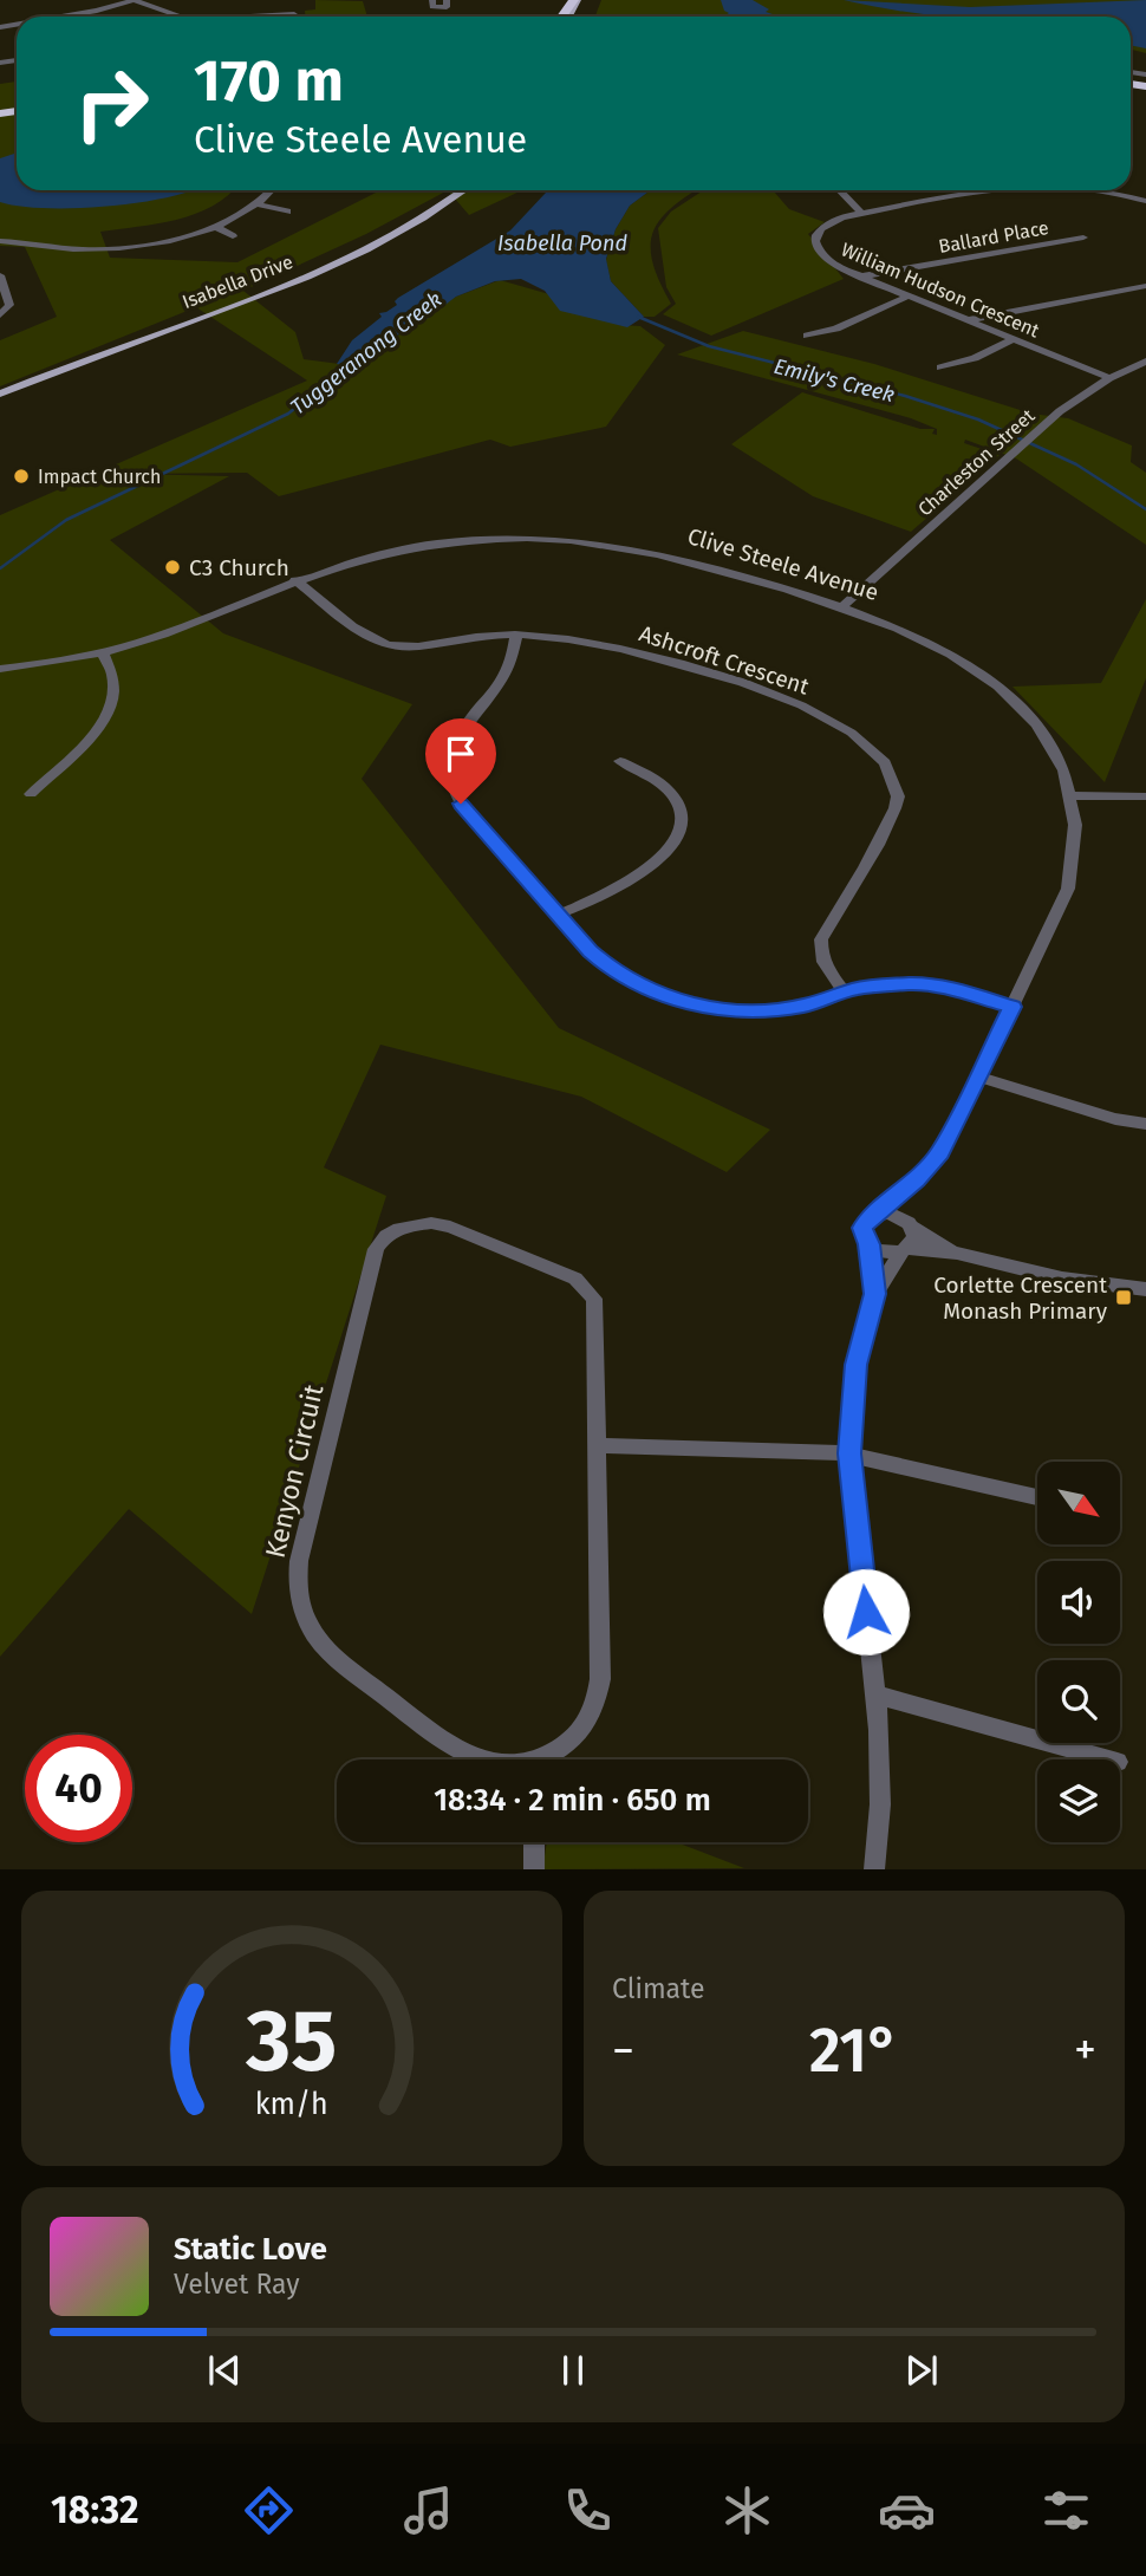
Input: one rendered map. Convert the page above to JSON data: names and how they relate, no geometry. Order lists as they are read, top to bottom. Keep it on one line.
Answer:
{"streets":{"main road":["Isabella Drive"],"street":["Ballard Place","William Hudson Crescent","Charleston Street","Clive Steele Avenue","Ashcroft Crescent","Kenyon Circuit"]},"crossings":[["Ballard Place","William Hudson Crescent"],["William Hudson Crescent","Charleston Street"],["Charleston Street","Clive Steele Avenue"],["Clive Steele Avenue","Ashcroft Crescent"]],"water":["Isabella Pond","Tuggeranong Creek","Emily's Creek"],"places":{"other":["Impact Church","C3 Church"],"transit":["Corlette Crescent Monash Primary"]},"north":"bottom right","page":{"turn":["170 m","Clive Steele Avenue"],"limit":"40","trip":"18:34 · 2 min · 650 m","tile":"Climate","heat":["−","21°","+"],"song":["Static Love","Velvet Ray"],"tabs":"18:32","gauge":["35","km/h"]}}
